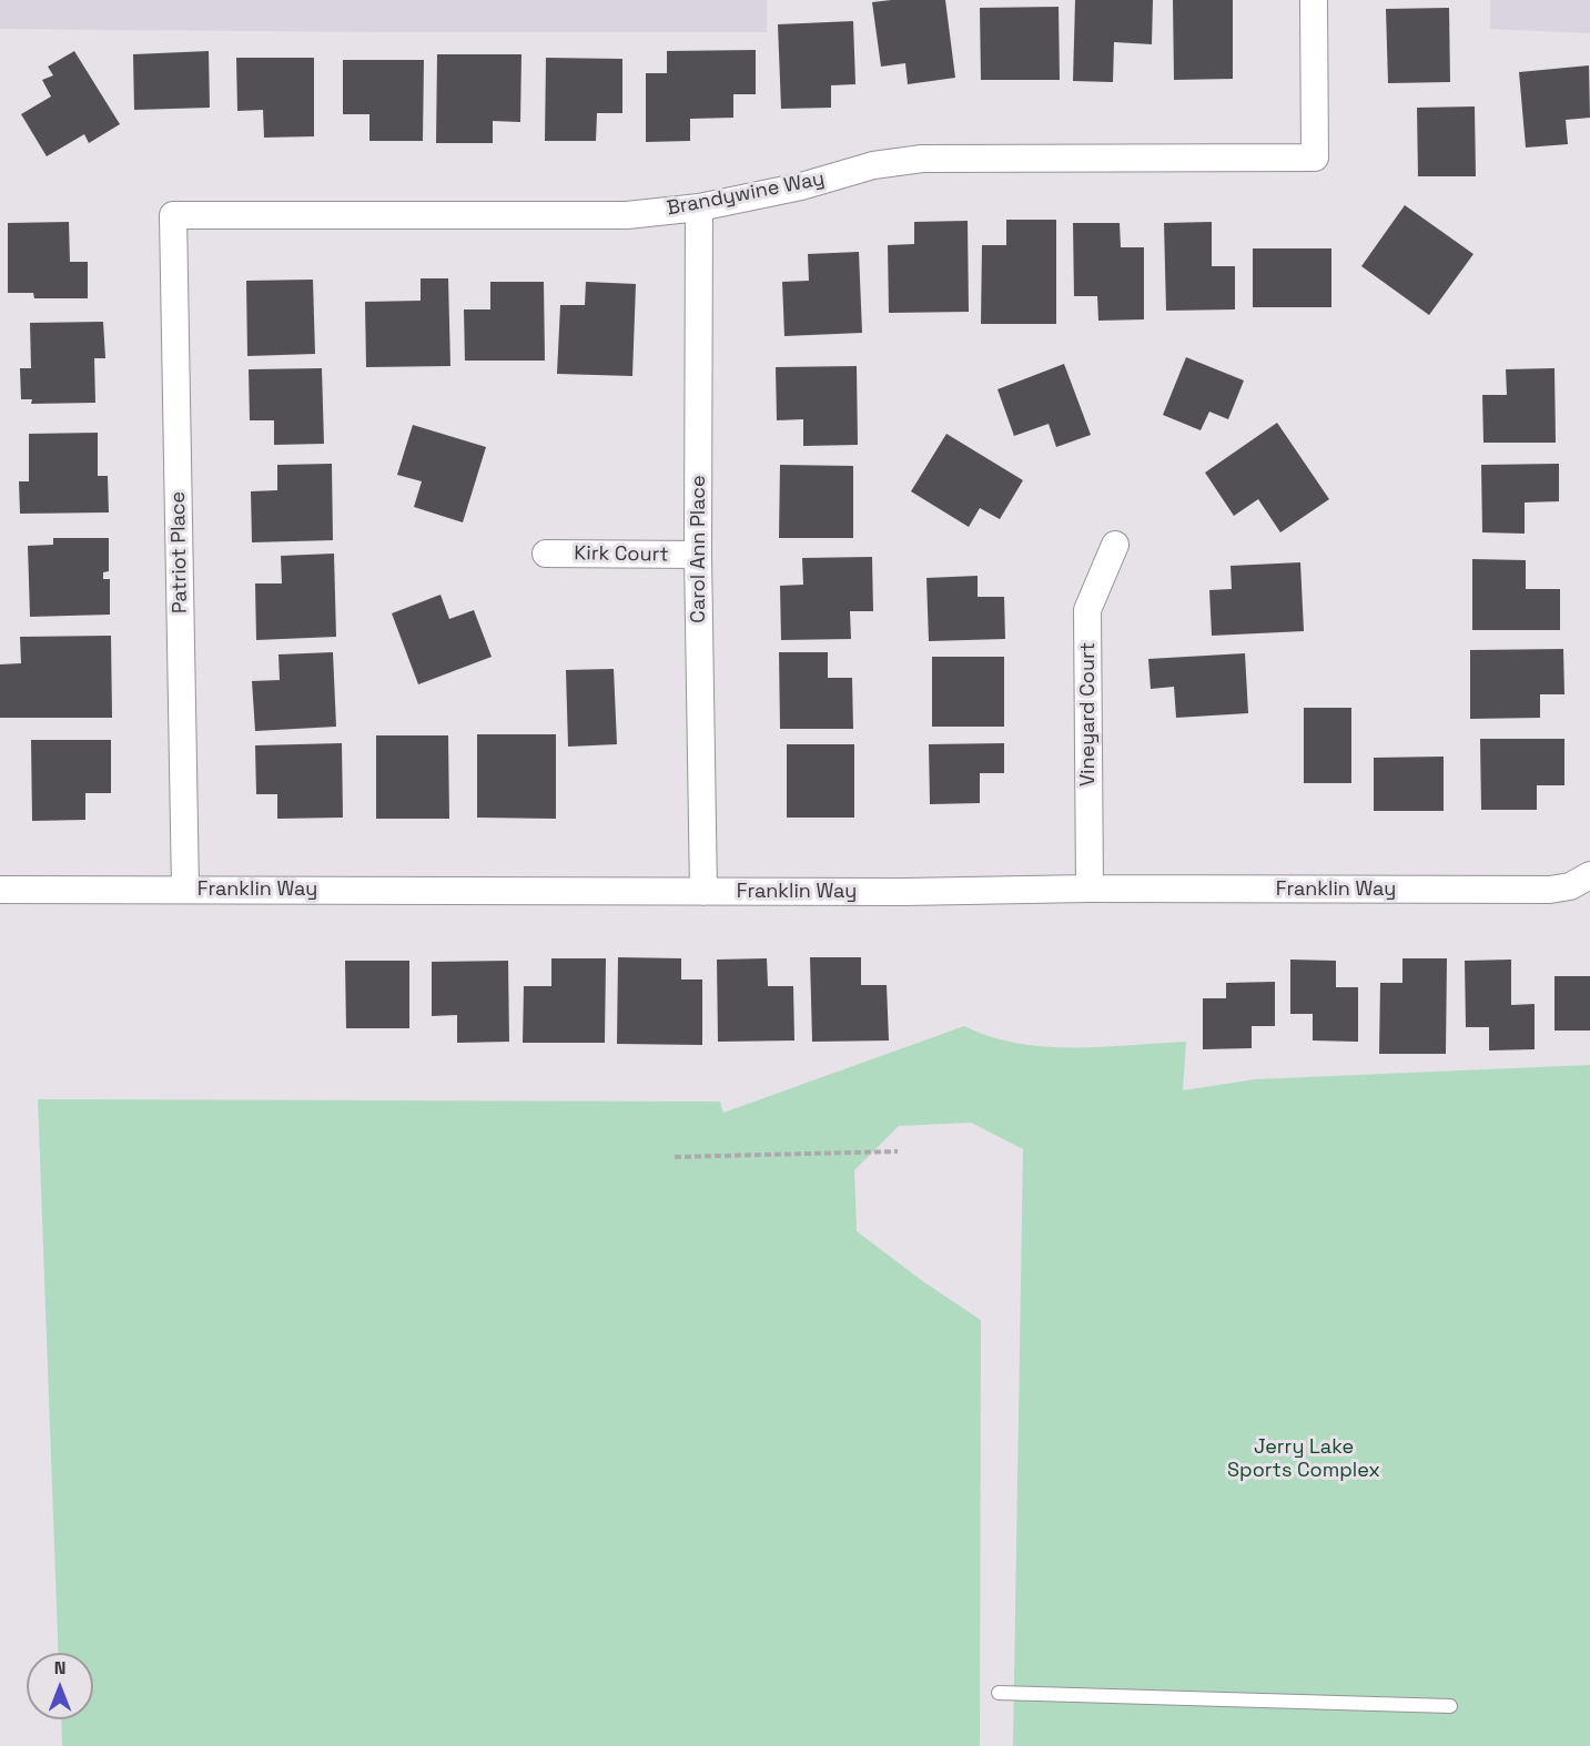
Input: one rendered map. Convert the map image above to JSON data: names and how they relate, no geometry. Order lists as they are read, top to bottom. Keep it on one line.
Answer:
{"streets":{"street":["Brandywine Way","Carol Ann Place","Patriot Place","Kirk Court","Vineyard Court","Franklin Way"]},"crossings":[["Brandywine Way","Carol Ann Place"],["Brandywine Way","Patriot Place"],["Carol Ann Place","Kirk Court"],["Carol Ann Place","Franklin Way"],["Patriot Place","Franklin Way"],["Vineyard Court","Franklin Way"]],"parks":["Jerry Lake Sports Complex"],"north":"top"}
